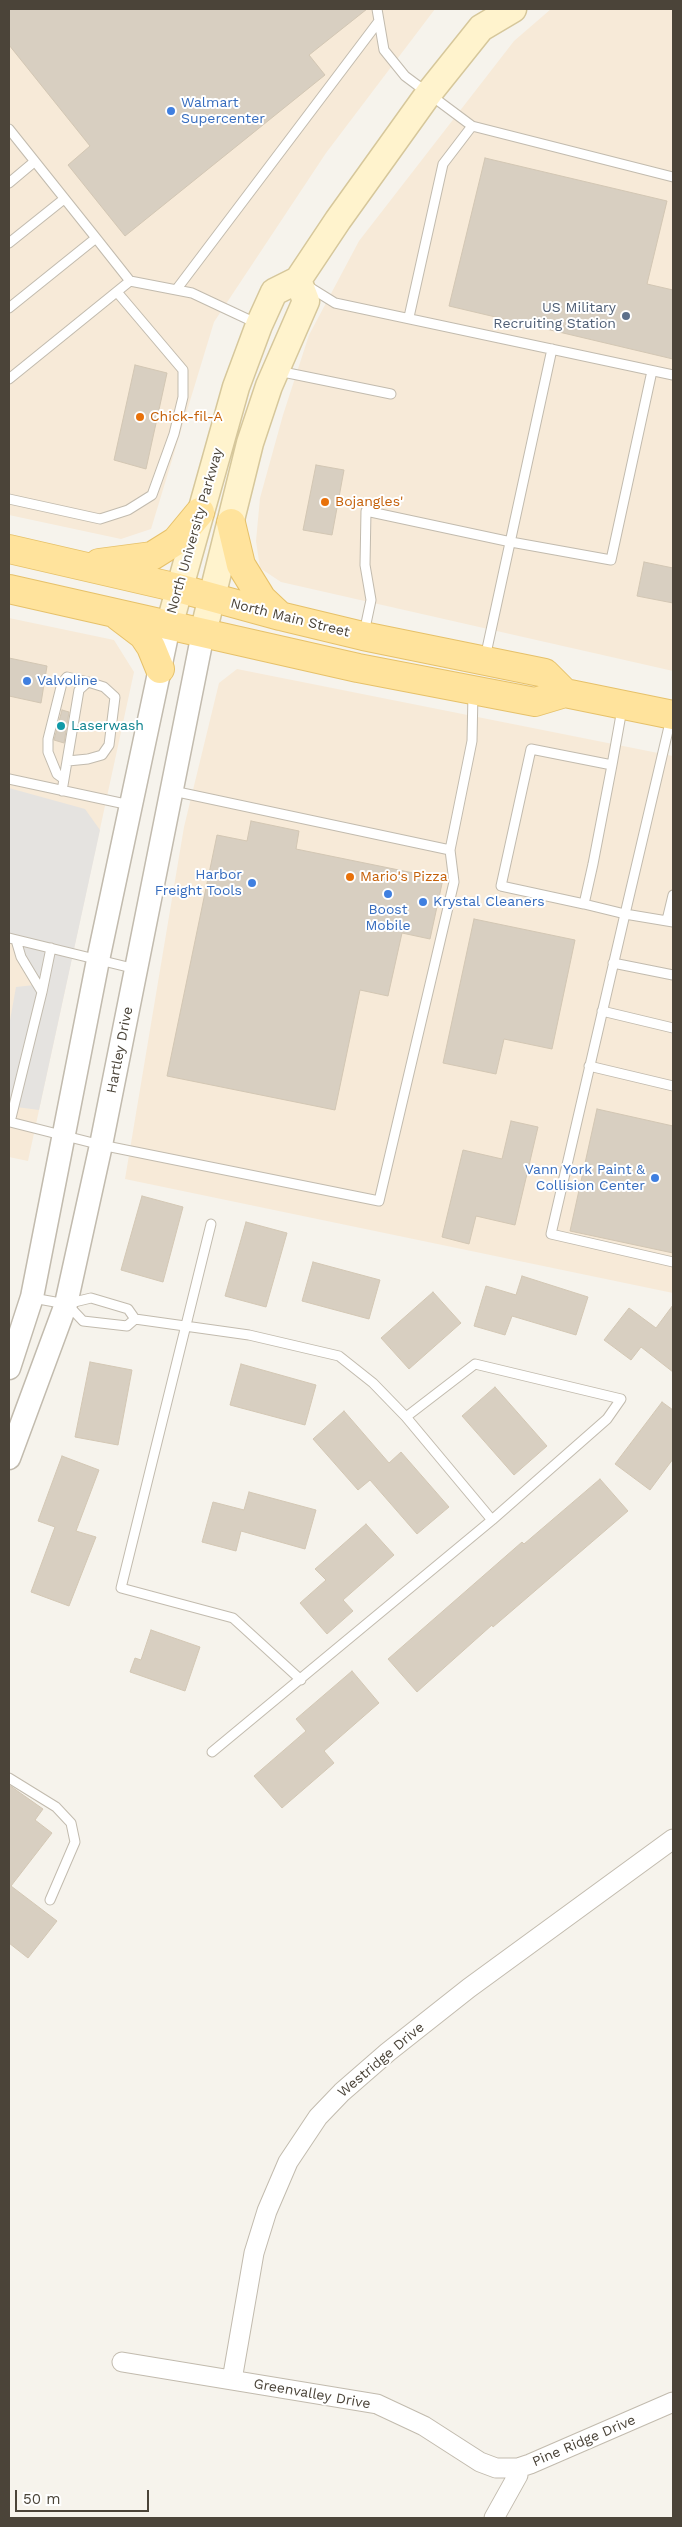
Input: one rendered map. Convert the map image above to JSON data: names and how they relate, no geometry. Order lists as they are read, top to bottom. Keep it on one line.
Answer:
{"streets":{"main road":["North University Parkway","North Main Street"],"street":["Hartley Drive","Westridge Drive","Greenvalley Drive","Pine Ridge Drive"]},"crossings":[["North University Parkway","North Main Street"],["Westridge Drive","Greenvalley Drive"],["Greenvalley Drive","Pine Ridge Drive"]],"places":["Walmart Supercenter","US Military Recruiting Station","Chick-fil-A","Bojangles'","Valvoline","Laserwash","Mario's Pizza","Harbor Freight Tools","Boost Mobile","Krystal Cleaners","Vann York Paint & Collision Center"],"scale_bar":"50 m"}
